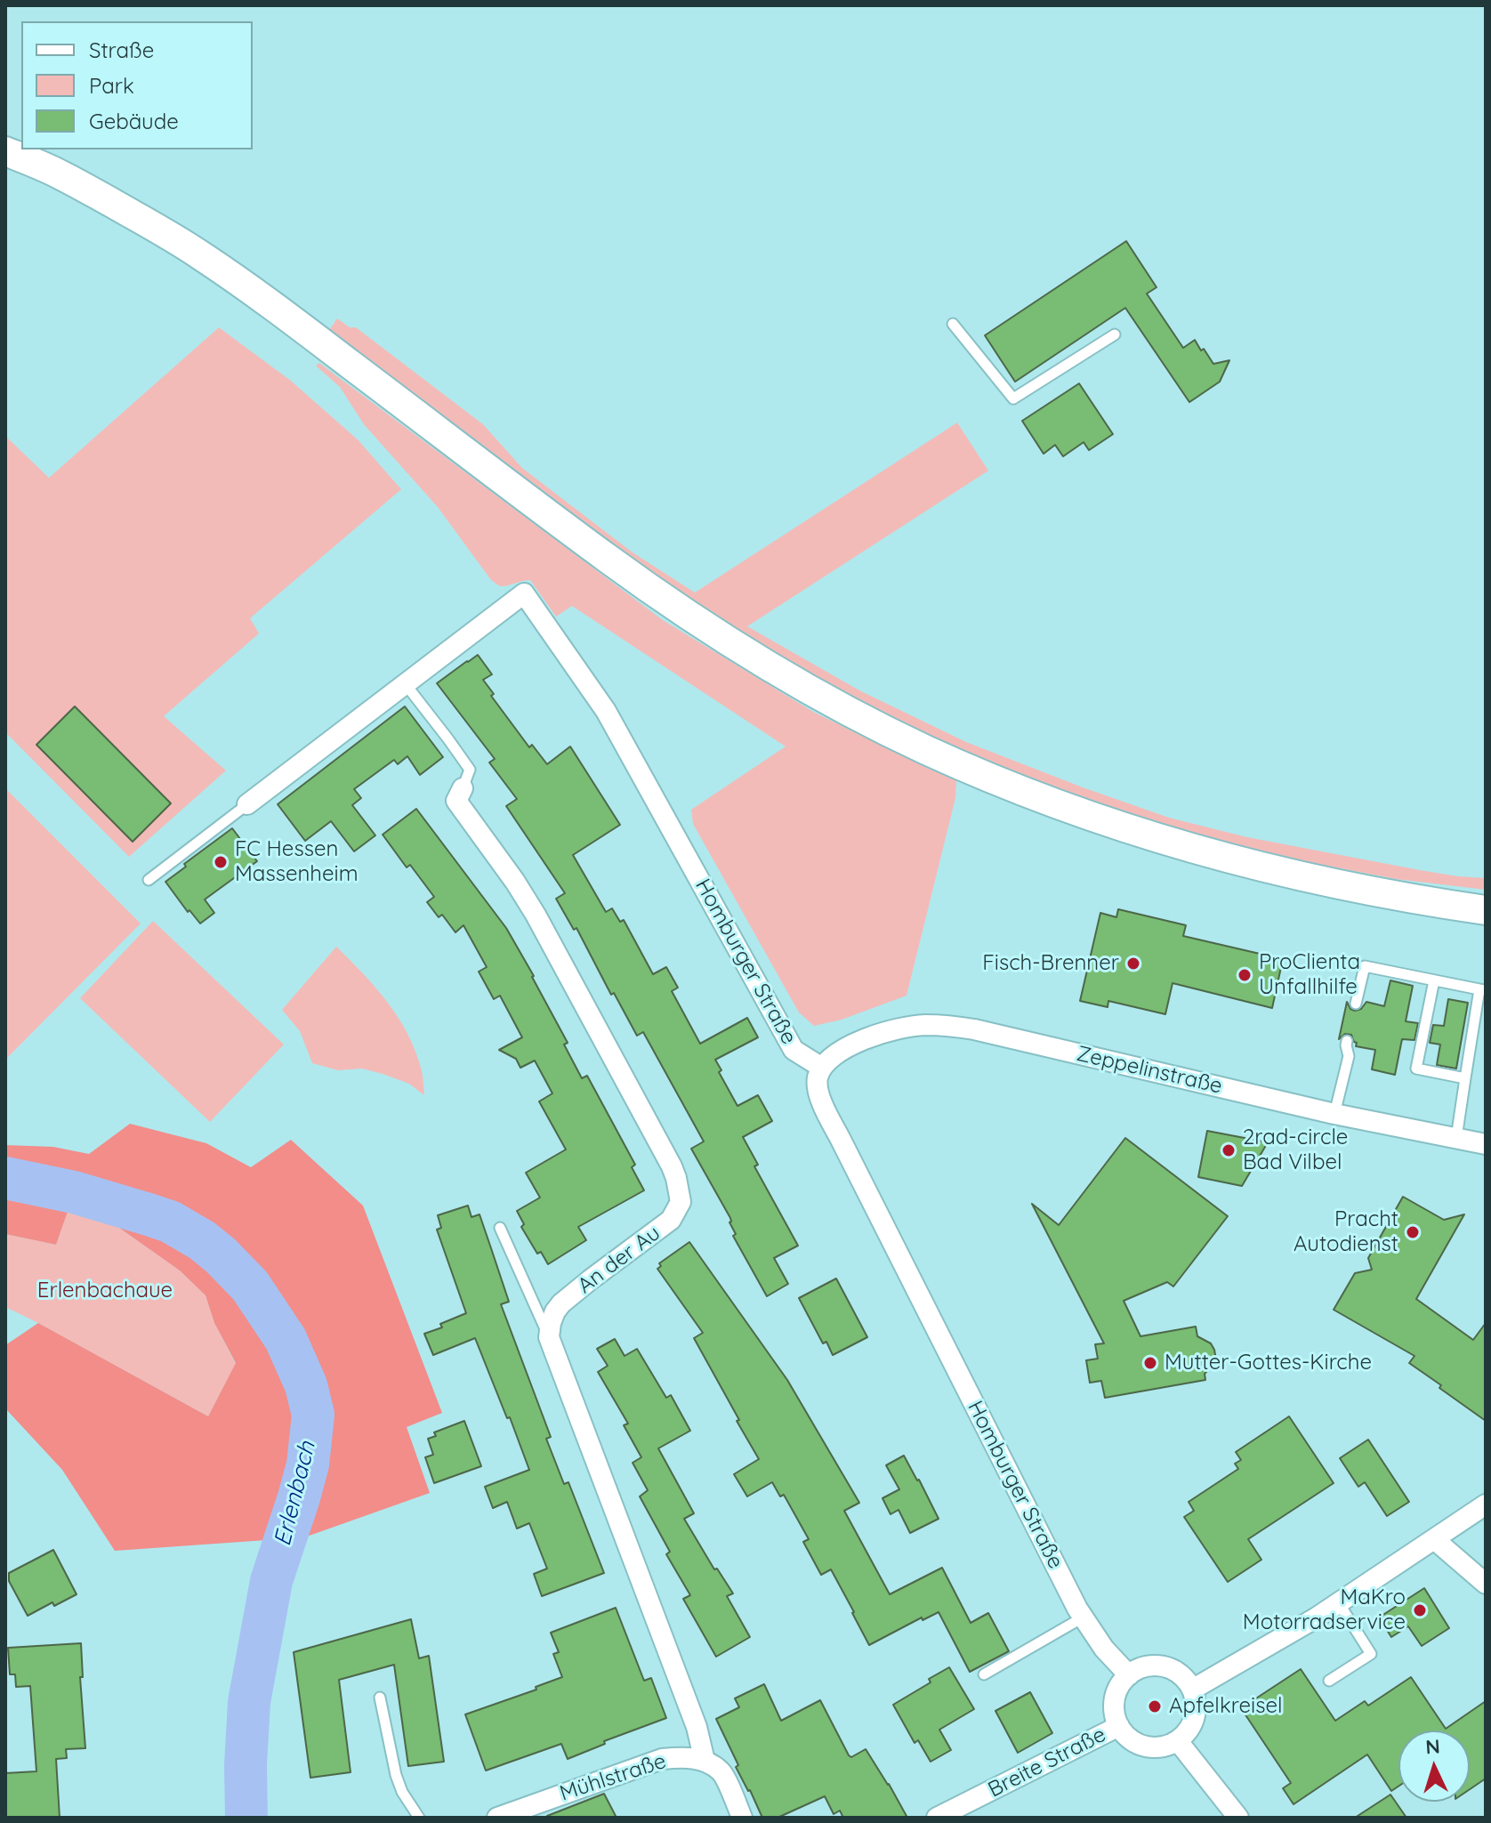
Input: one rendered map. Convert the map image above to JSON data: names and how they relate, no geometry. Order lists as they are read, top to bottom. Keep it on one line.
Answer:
{"streets":{"street":["Homburger Straße","Zeppelinstraße","An der Au","Breite Straße","Mühlstraße"]},"crossings":[["Homburger Straße","Zeppelinstraße"],["Homburger Straße","An der Au"],["Homburger Straße","Breite Straße"]],"water":["Erlenbach"],"parks":["Erlenbachaue"],"places":["FC Hessen Massenheim","Fisch-Brenner","ProClienta Unfallhilfe","2rad-circle Bad Vilbel","Pracht Autodienst","Mutter-Gottes-Kirche","MaKro Motorradservice","Apfelkreisel"],"legend":["Straße","Park","Gebäude"],"north":"top"}
